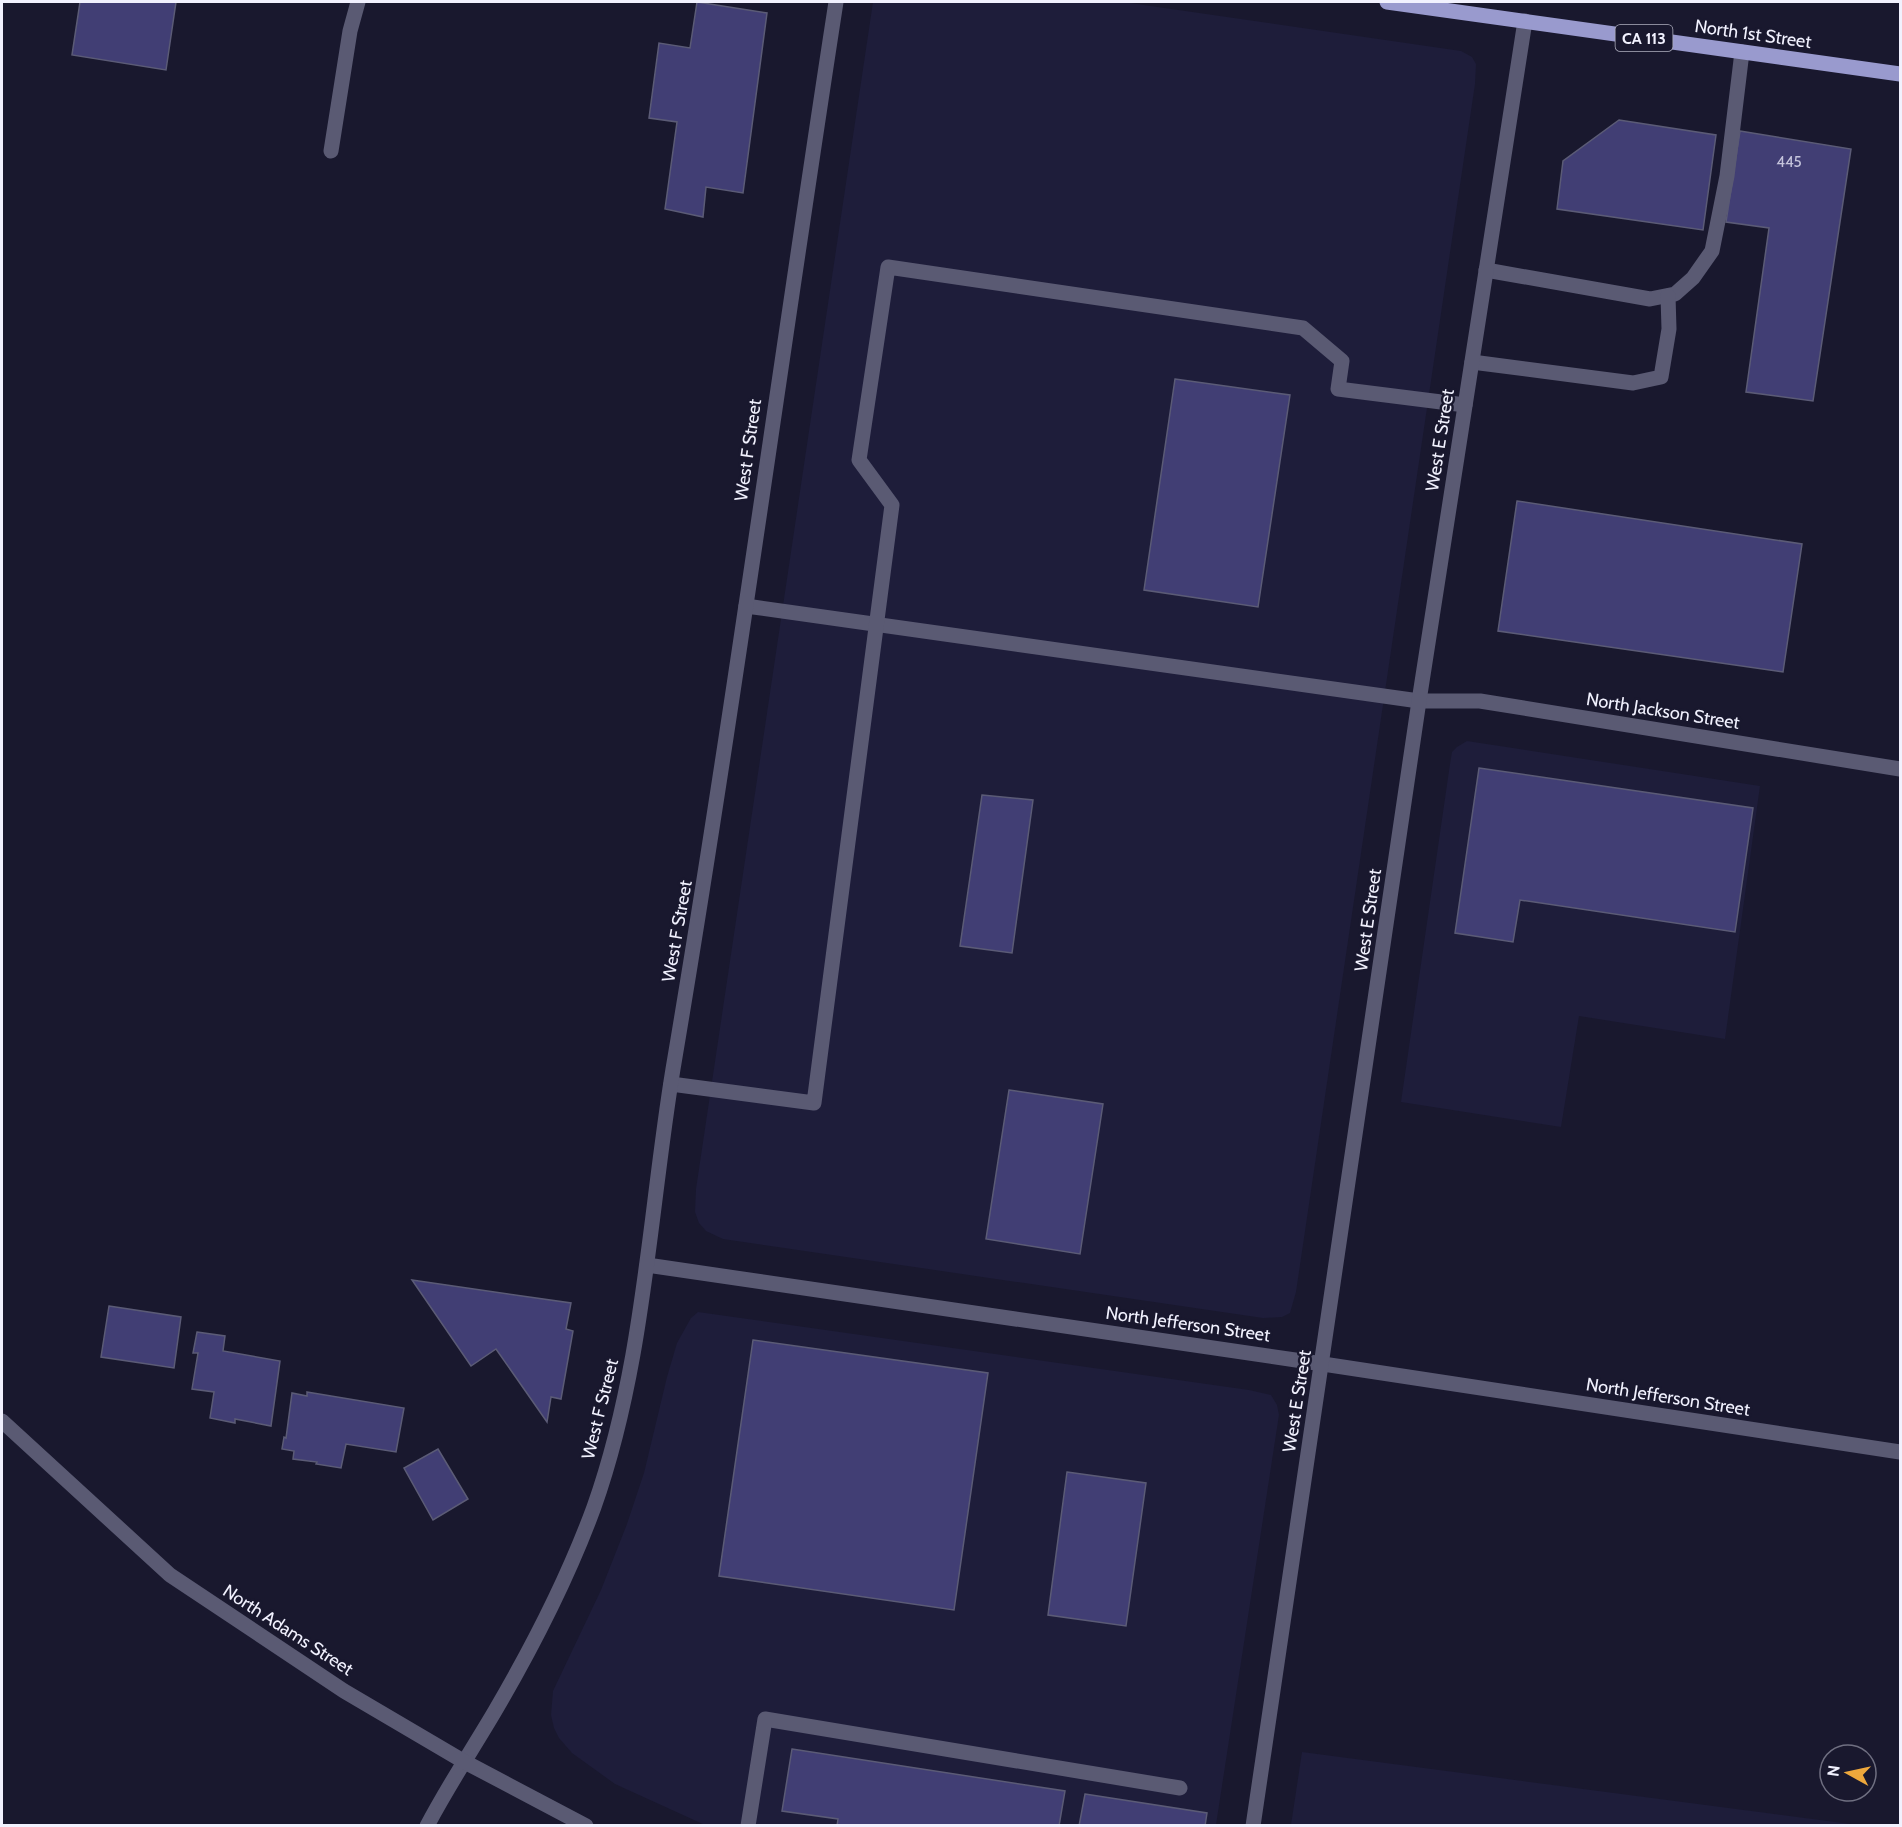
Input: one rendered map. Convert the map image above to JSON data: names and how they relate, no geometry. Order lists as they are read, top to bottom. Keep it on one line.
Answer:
{"streets":{"main road":["North 1st Street","CA 113"],"street":["West E Street","West F Street","North Jackson Street","North Jefferson Street","North Adams Street"]},"crossings":[["North 1st Street","West E Street"],["West E Street","North Jackson Street"],["West E Street","North Jefferson Street"],["West F Street","North Jackson Street"],["West F Street","North Jefferson Street"],["West F Street","North Adams Street"]],"house_numbers":["445"],"north":"left"}
